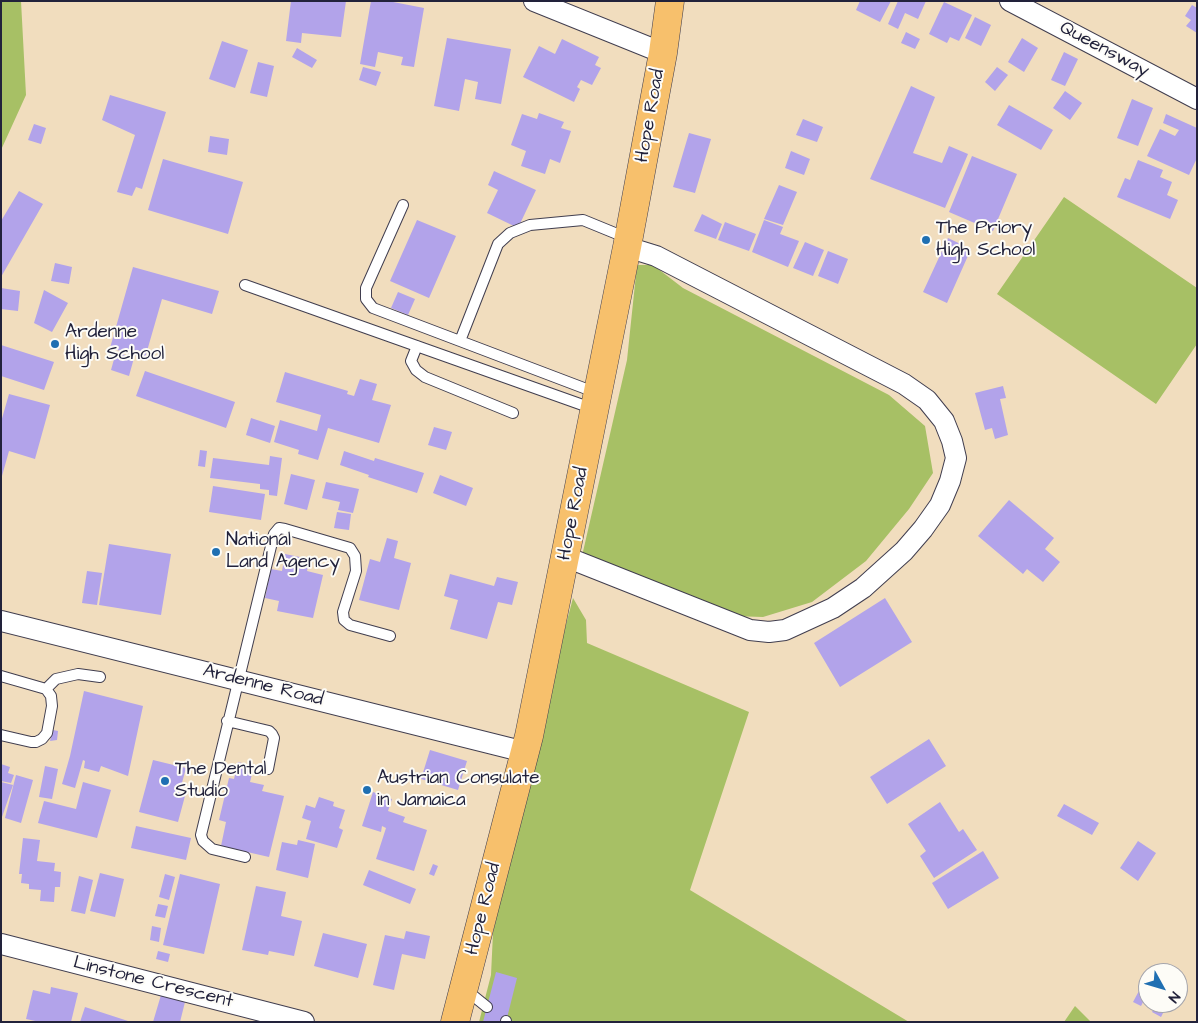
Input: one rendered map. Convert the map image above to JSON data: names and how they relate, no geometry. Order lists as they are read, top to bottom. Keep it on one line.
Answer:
{"streets":{"main road":["Hope Road"],"street":["Queensway","Ardenne Road","Linstone Crescent"]},"crossings":[["Hope Road","Ardenne Road"]],"places":["The Priory High School","Ardenne High School","National Land Agency","The Dental Studio","Austrian Consulate in Jamaica"],"north":"bottom right"}
